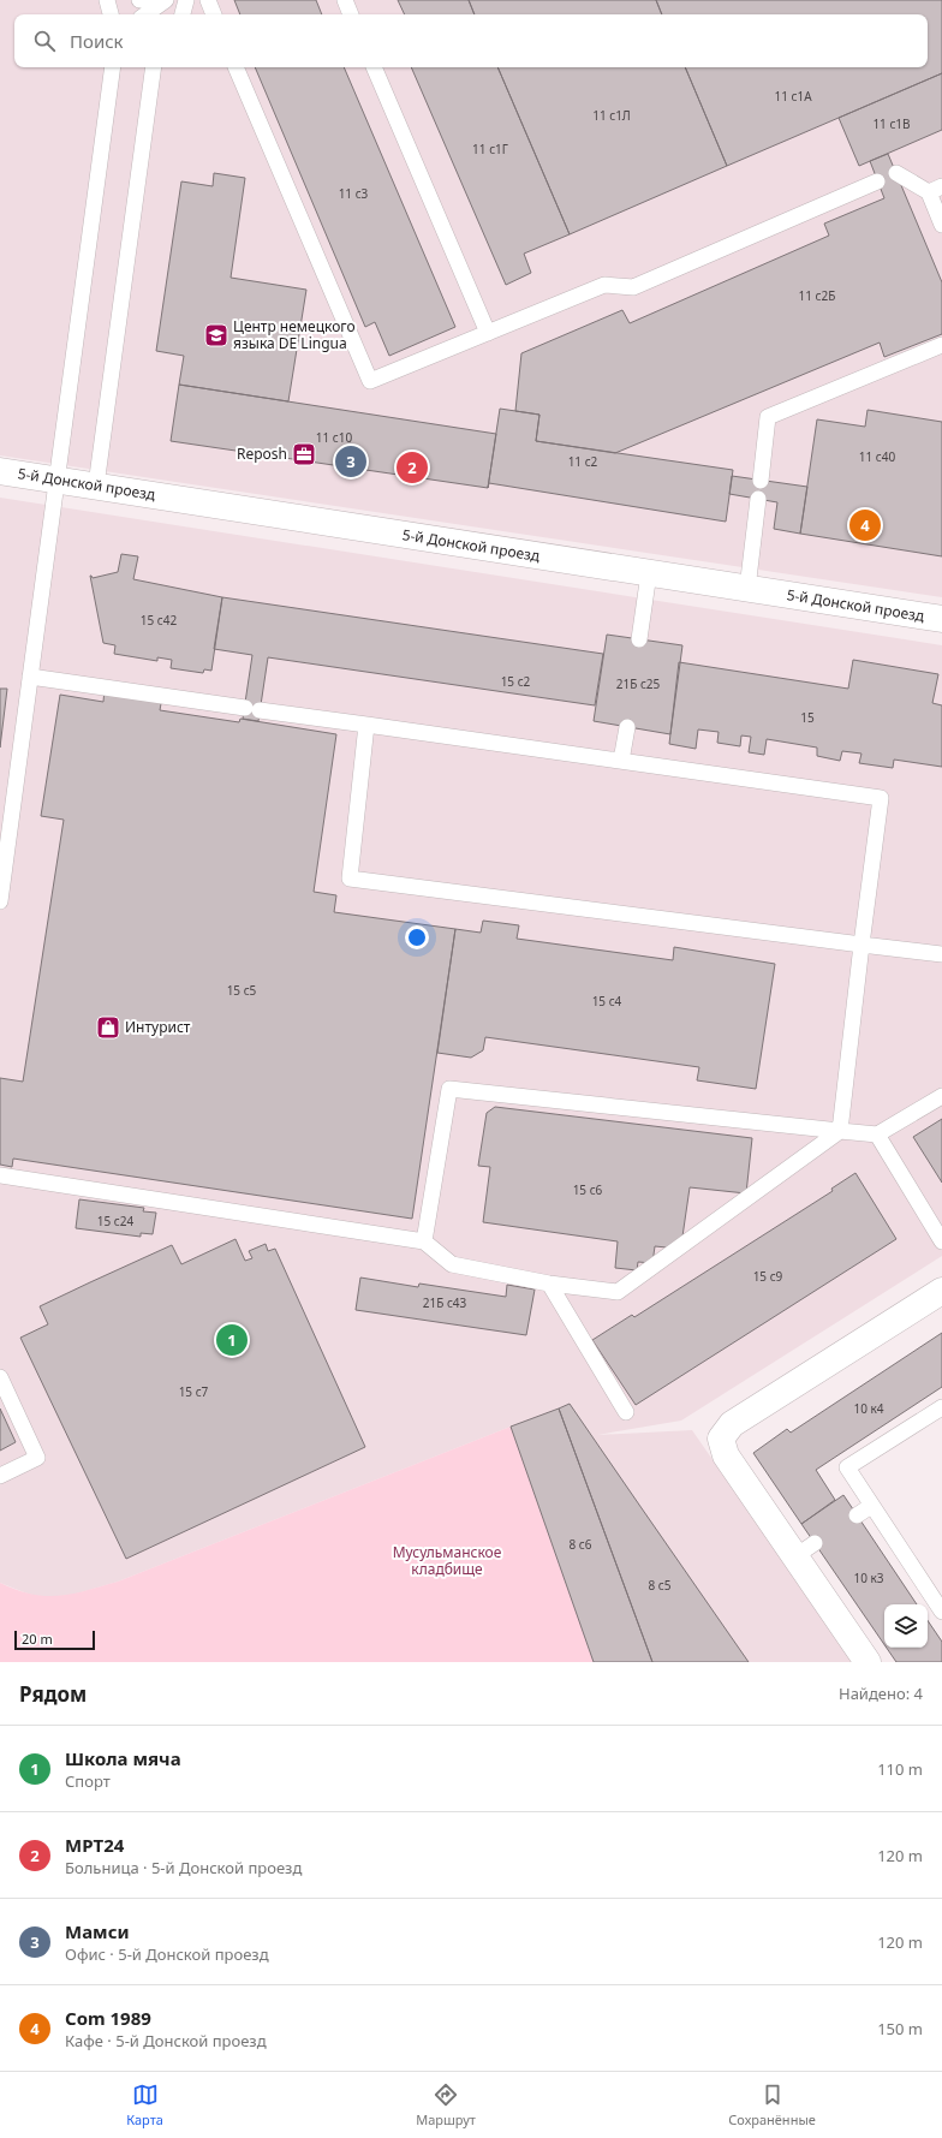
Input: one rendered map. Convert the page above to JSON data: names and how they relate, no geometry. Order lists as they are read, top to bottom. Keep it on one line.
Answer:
{"streets":{"street":["5-й Донской проезд"]},"parks":["Мусульманское кладбище"],"places":{"school or university":["Центр немецкого языка DE Lingua"],"office":["Reposh"],"shop":["Интурист"]},"house_numbers":["11 с1А","11 с1Л","11 с1В","11 с1Г","11 с3","11 с2Б","11 с10","11 с40","11 с2","15 с42","15 с2","21Б с25","15","15 с5","15 с4","15 с6","15 с24","15 с9","21Б с43","15 с7","10 к4","8 с6","10 к3","8 с5"],"scale_bar":"20 m","page":{"search":"Поиск","pins":["3","2","4","1"],"scale":"20 m","heading":["Рядом","Найдено: 4"],"list":[{"mark":"1","name":"Школа мяча","note":"Спорт","value":"110 m"},{"mark":"2","name":"МРТ24","note":"Больница · 5-й Донской проезд","value":"120 m"},{"mark":"3","name":"Мамси","note":"Офис · 5-й Донской проезд","value":"120 m"},{"mark":"4","name":"Com 1989","note":"Кафе · 5-й Донской проезд","value":"150 m"}],"nav":["Карта","Маршрут","Сохранённые"]}}
